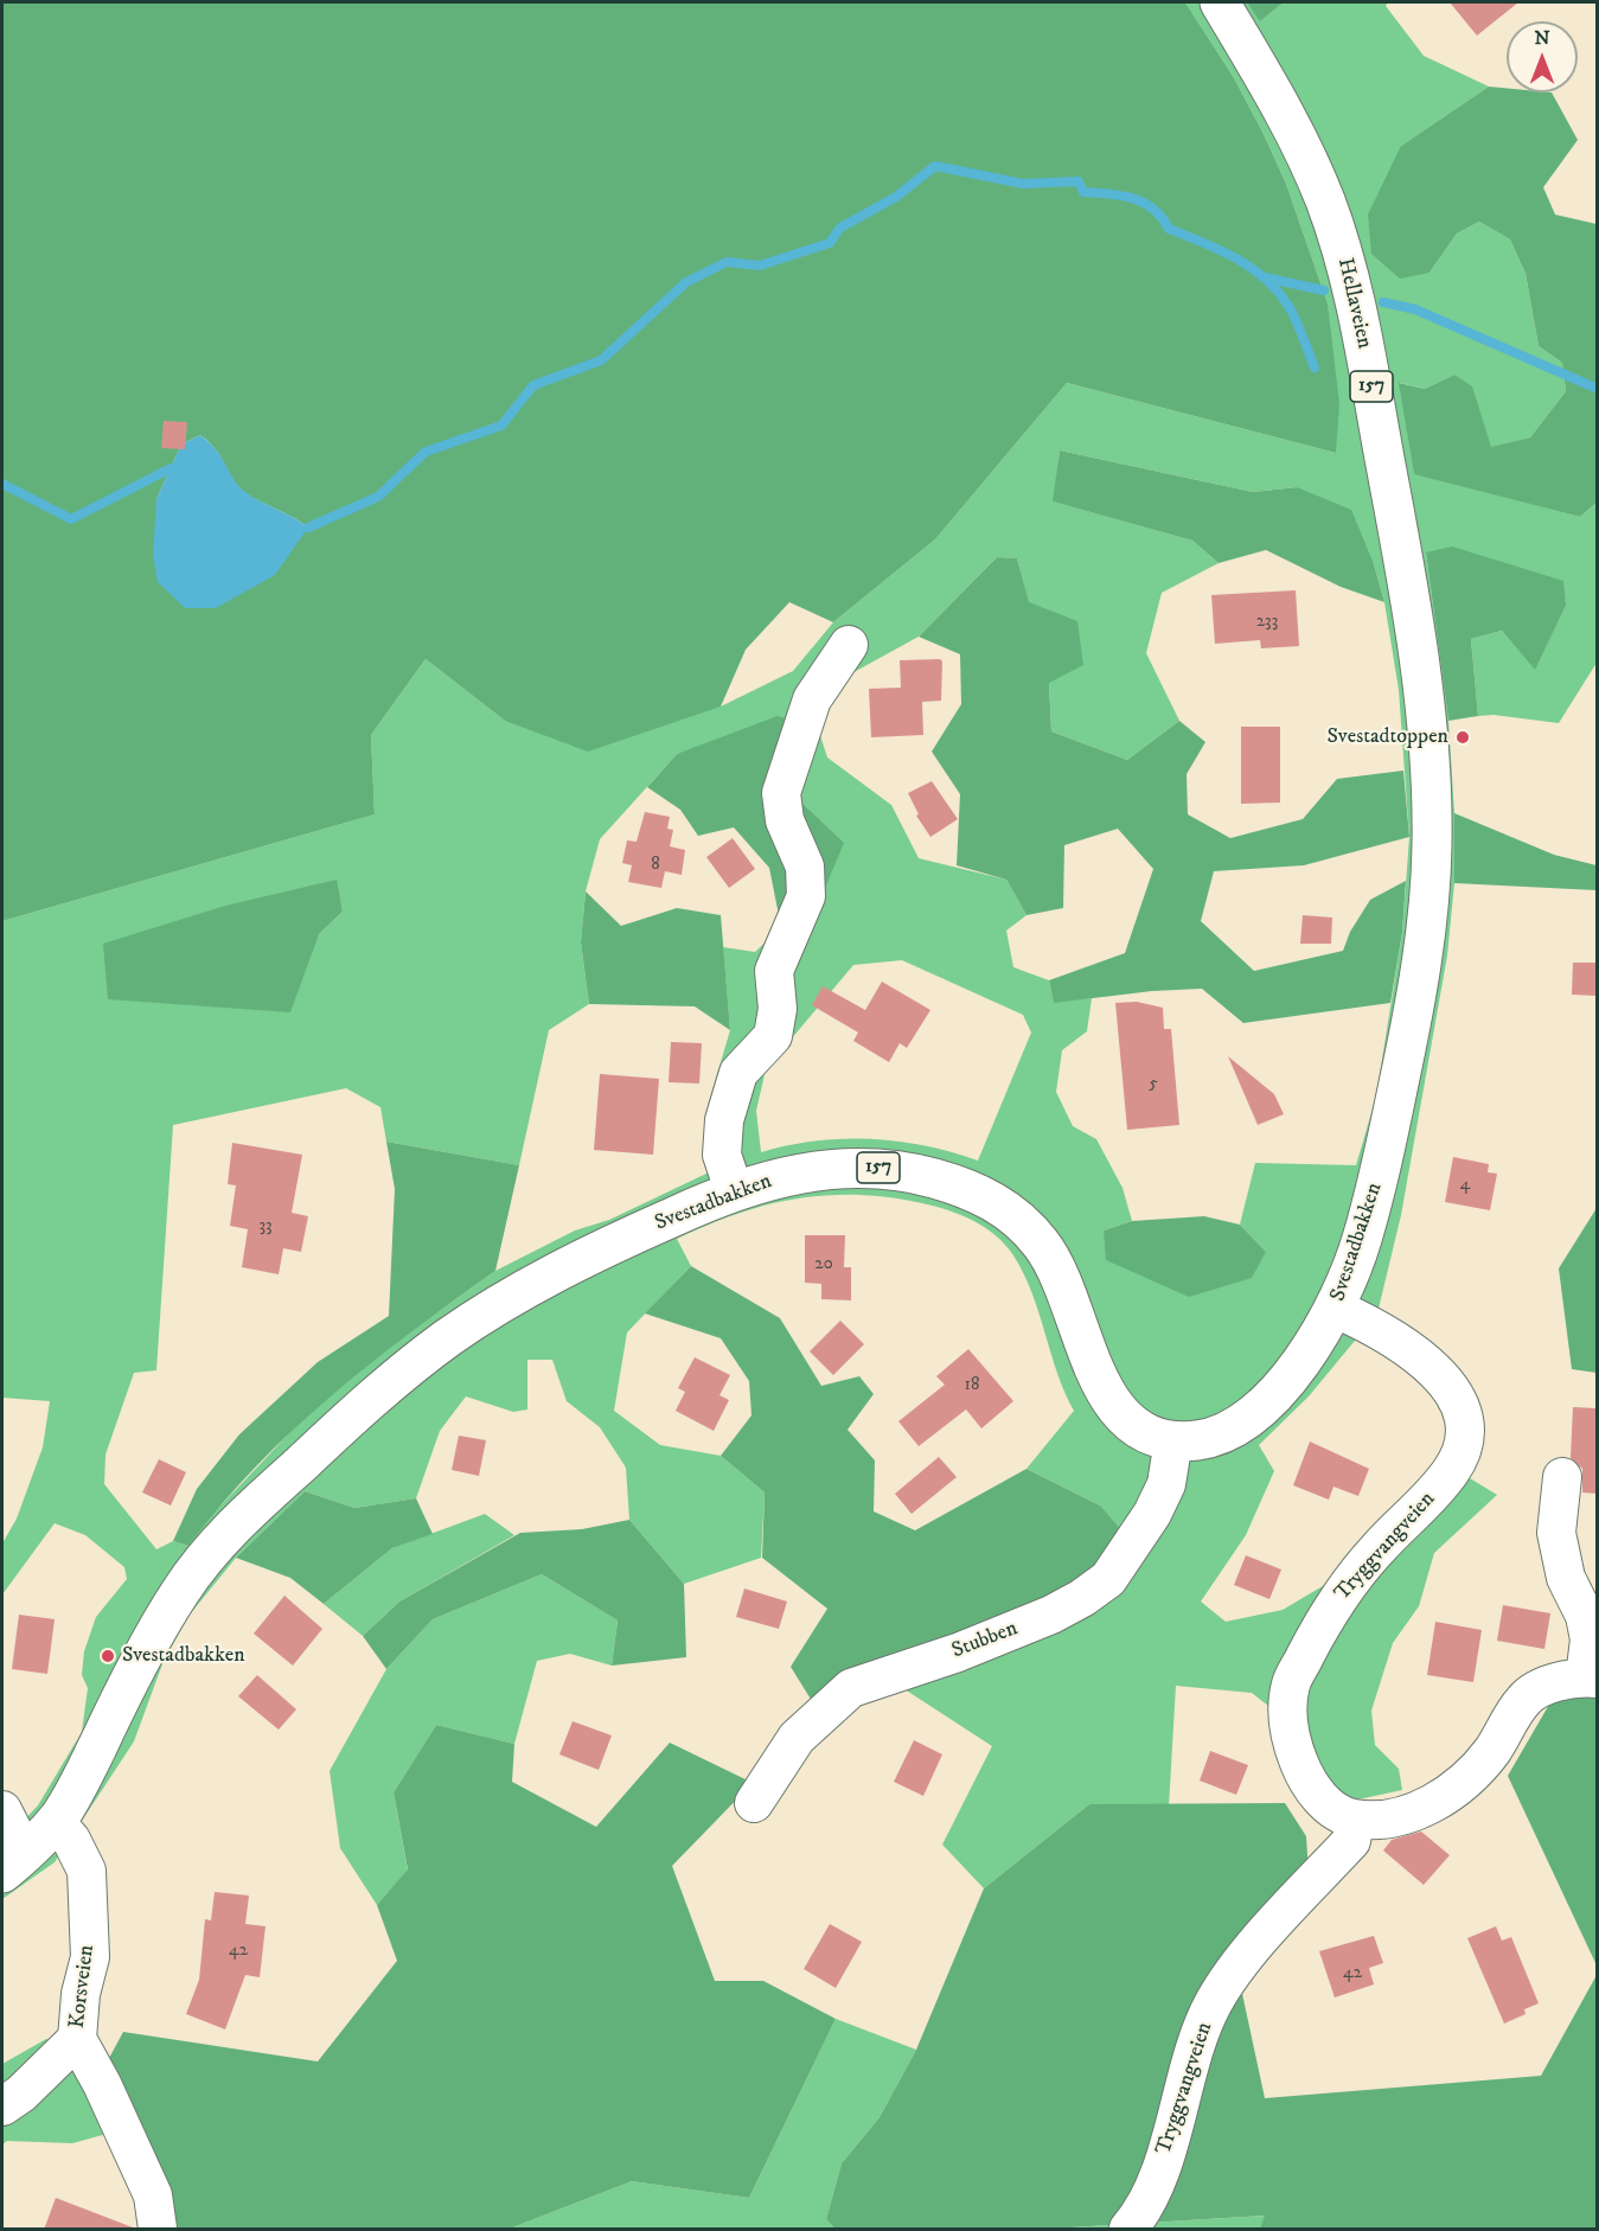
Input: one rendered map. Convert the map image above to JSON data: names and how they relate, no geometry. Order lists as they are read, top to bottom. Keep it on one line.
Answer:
{"streets":{"main road":["Hellaveien","157","Svestadbakken"],"street":["Tryggvangveien","Stubben","Korsveien"]},"crossings":[["Hellaveien","Svestadbakken"],["Svestadbakken","Tryggvangveien"],["Svestadbakken","Stubben"],["Svestadbakken","Korsveien"]],"places":["Svestadtoppen","Svestadbakken"],"house_numbers":["233","8","5","4","33","20","18","42","42"],"north":"top"}
